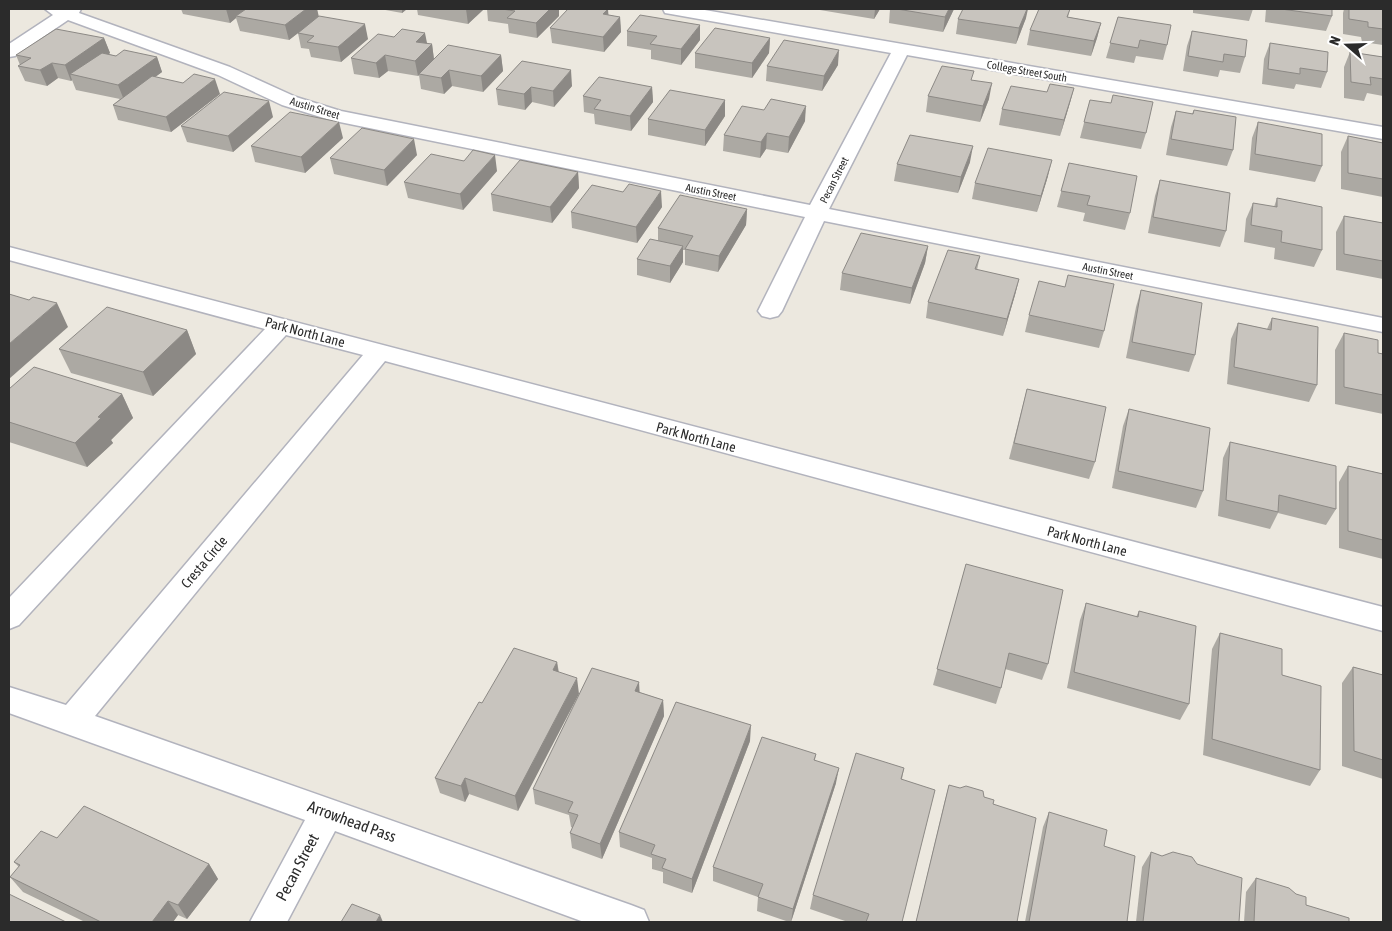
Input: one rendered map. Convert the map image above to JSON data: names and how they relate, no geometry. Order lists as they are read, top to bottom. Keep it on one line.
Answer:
{"streets":{"street":["College Street South","Austin Street","Pecan Street","Park North Lane","Cresta Circle","Arrowhead Pass"]},"crossings":[["College Street South","Pecan Street"],["Austin Street","Pecan Street"],["Pecan Street","Arrowhead Pass"],["Park North Lane","Cresta Circle"],["Cresta Circle","Arrowhead Pass"]],"north":"left"}
